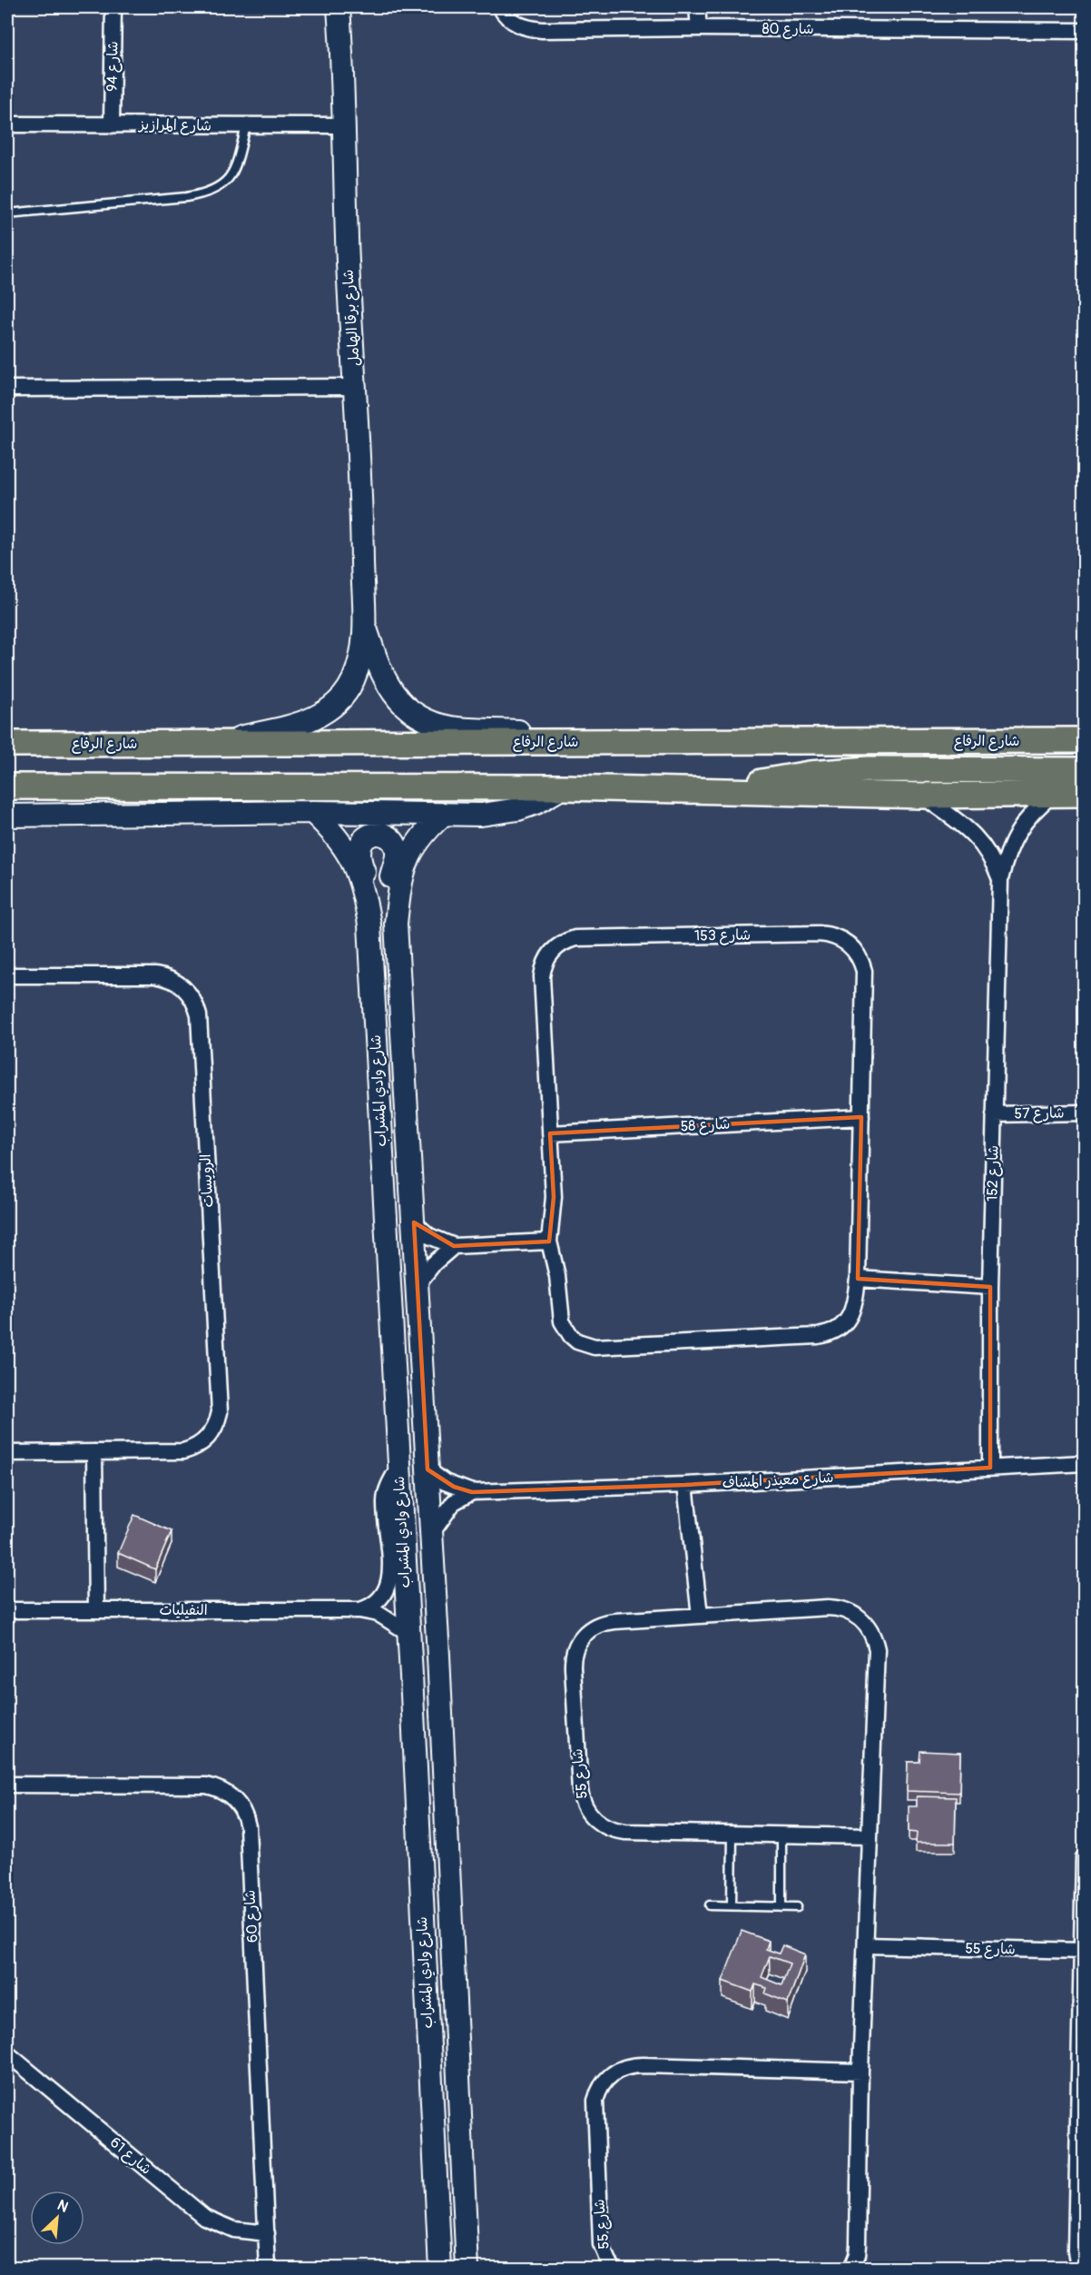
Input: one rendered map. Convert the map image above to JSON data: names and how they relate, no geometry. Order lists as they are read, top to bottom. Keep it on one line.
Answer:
{"streets":{"main road":["شارع الرفاع"],"street":["شارع 80","شارع 94","شارع المرازيز","شارع برقا الهامل","شارع 153","شارع وادي المشراب","شارع 57","شارع 58","شارع 152","الرويسات","شارع معيذر المشاف","النفيليات","شارع 55","شارع 60","شارع 61"]},"crossings":[["شارع 94","شارع المرازيز"],["شارع المرازيز","شارع برقا الهامل"],["شارع برقا الهامل","شارع الرفاع"],["شارع 153","شارع 58"],["شارع وادي المشراب","شارع معيذر المشاف"],["شارع وادي المشراب","النفيليات"],["شارع 57","شارع 152"],["شارع 152","شارع معيذر المشاف"],["شارع 60","شارع 61"]],"north":"top right"}
